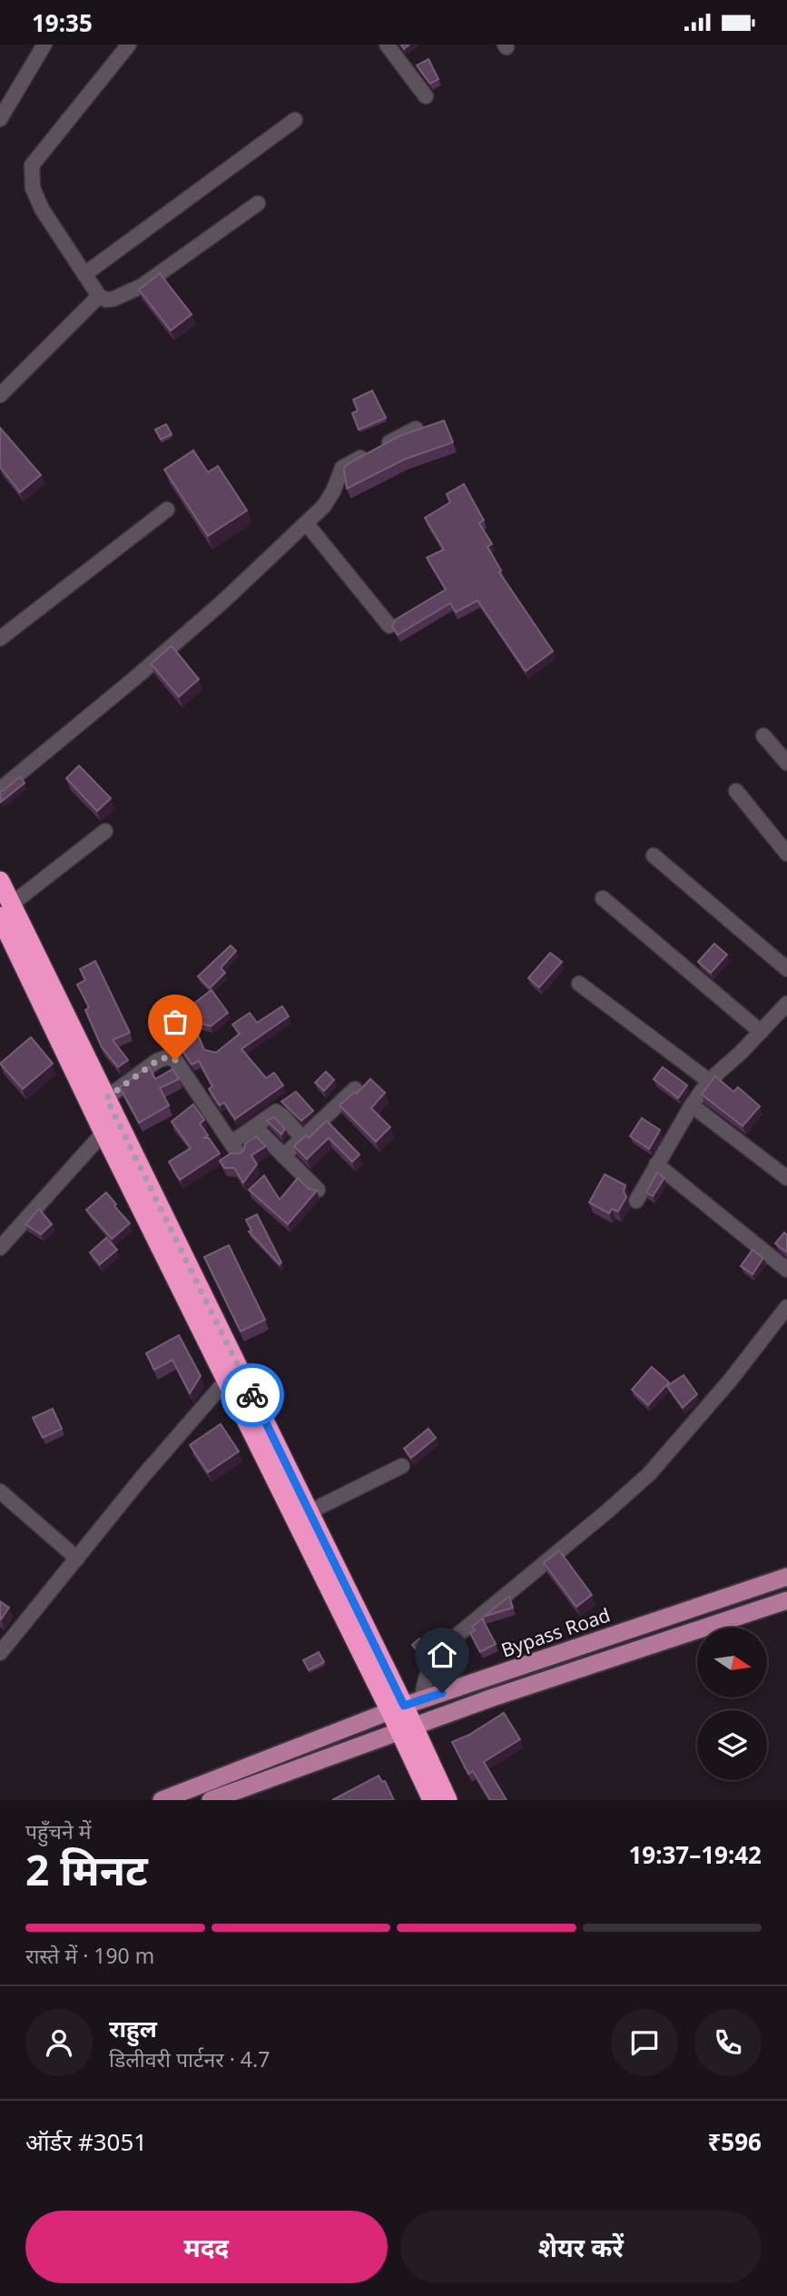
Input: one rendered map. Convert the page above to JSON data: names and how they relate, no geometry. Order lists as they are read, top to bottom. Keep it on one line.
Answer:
{"streets":{"main road":["Bypass Road"]},"north":"right","page":{"status":"19:35","heading":["2 मिनट","पहुँचने में","19:37–19:42"],"panel":["राहुल","डिलीवरी पार्टनर · 4.7","ऑर्डर #3051","₹596"],"bar":"रास्ते में · 190 m","buttons":["मदद","शेयर करें"]}}
